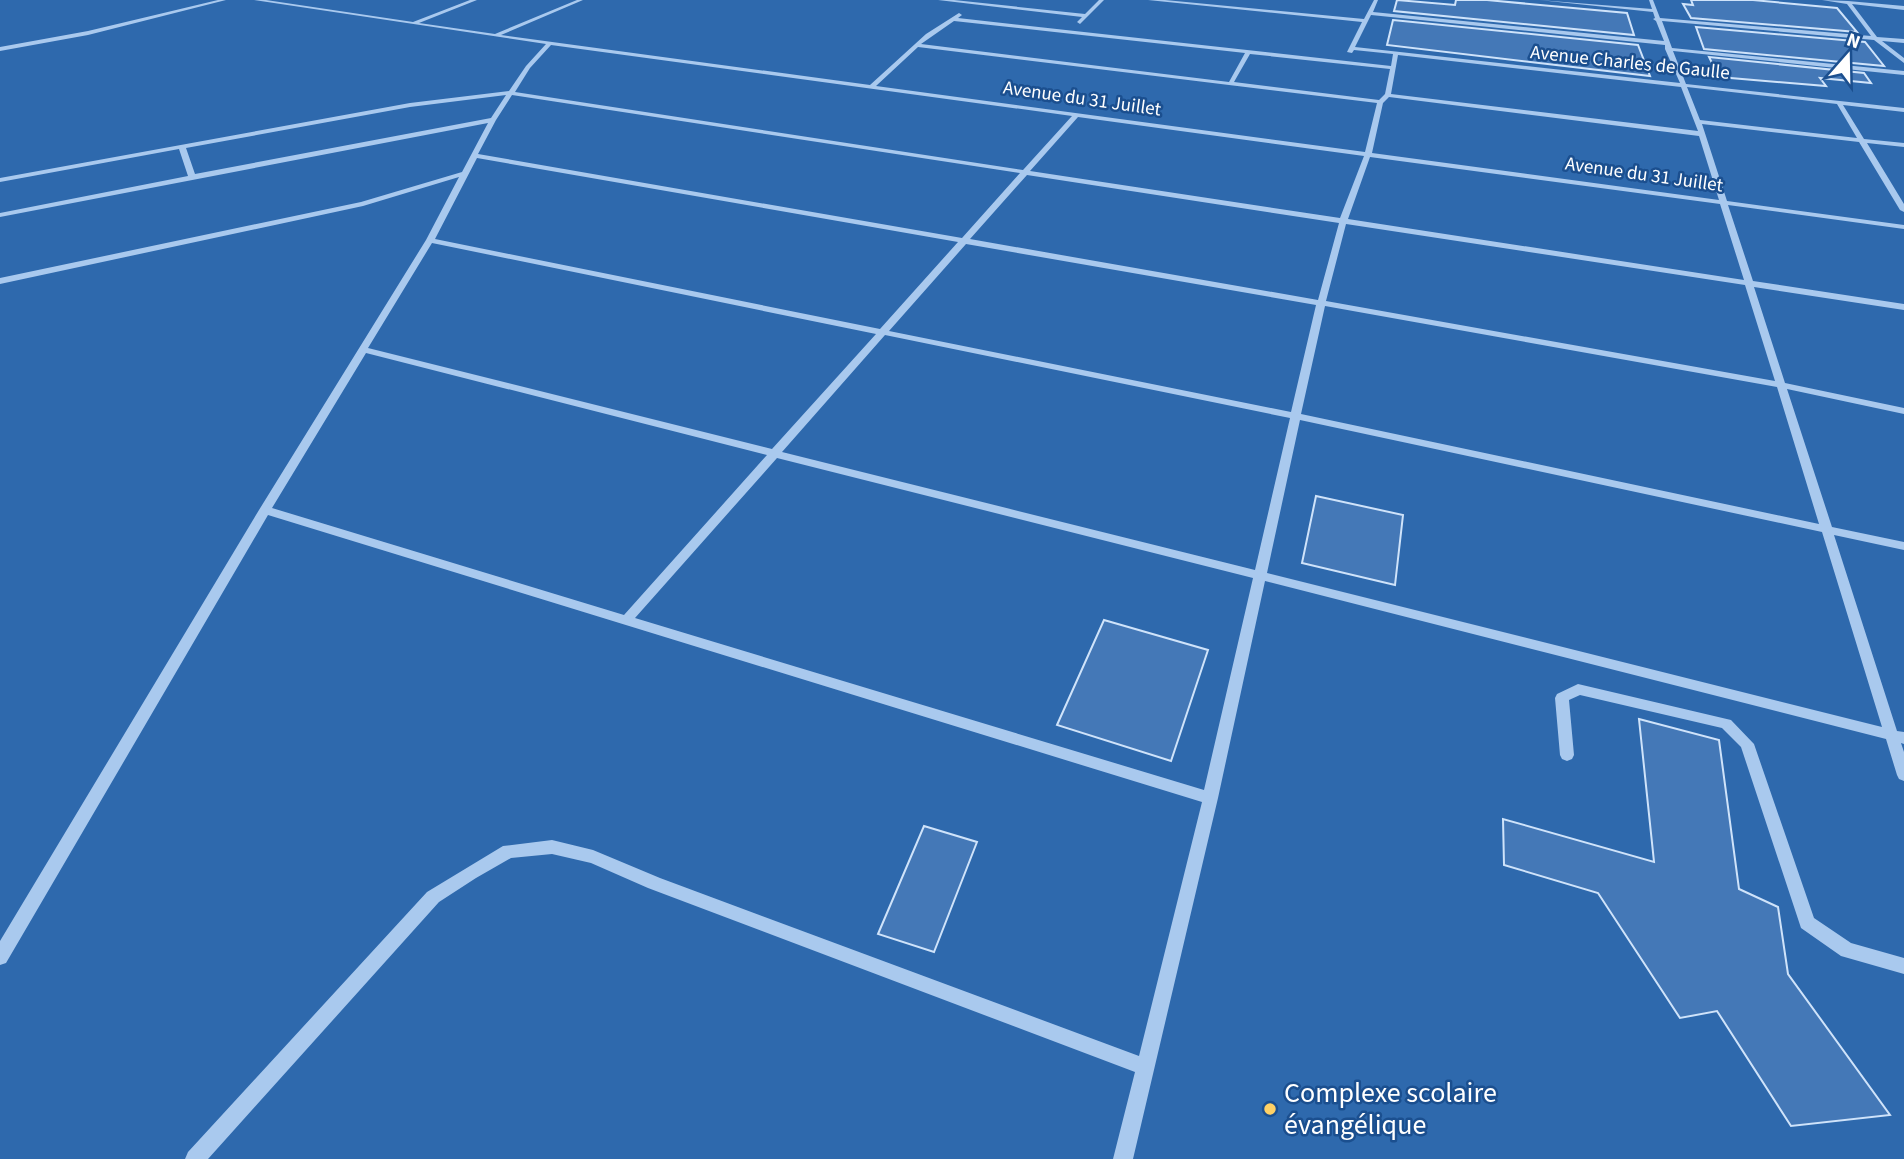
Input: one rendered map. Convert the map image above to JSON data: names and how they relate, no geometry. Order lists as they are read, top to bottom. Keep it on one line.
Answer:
{"streets":{"street":["Avenue Charles de Gaulle","Avenue du 31 Juillet"]},"places":["Complexe scolaire évangélique"],"north":"top"}
